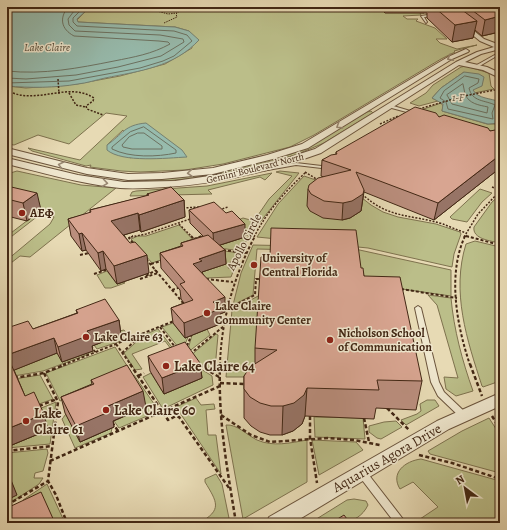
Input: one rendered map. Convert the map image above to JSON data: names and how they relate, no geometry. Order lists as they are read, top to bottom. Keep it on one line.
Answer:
{"streets":{"street":["Gemini Boulevard North","Aquarius Agora Drive"],"path":["Apollo Circle"]},"water":["Lake Claire","1-F"],"places":["AEΦ","University of Central Florida","Lake Claire Community Center","Lake Claire 63","Nicholson School of Communication","Lake Claire 64","Lake Claire 60","Lake Claire 61"],"north":"top left"}
